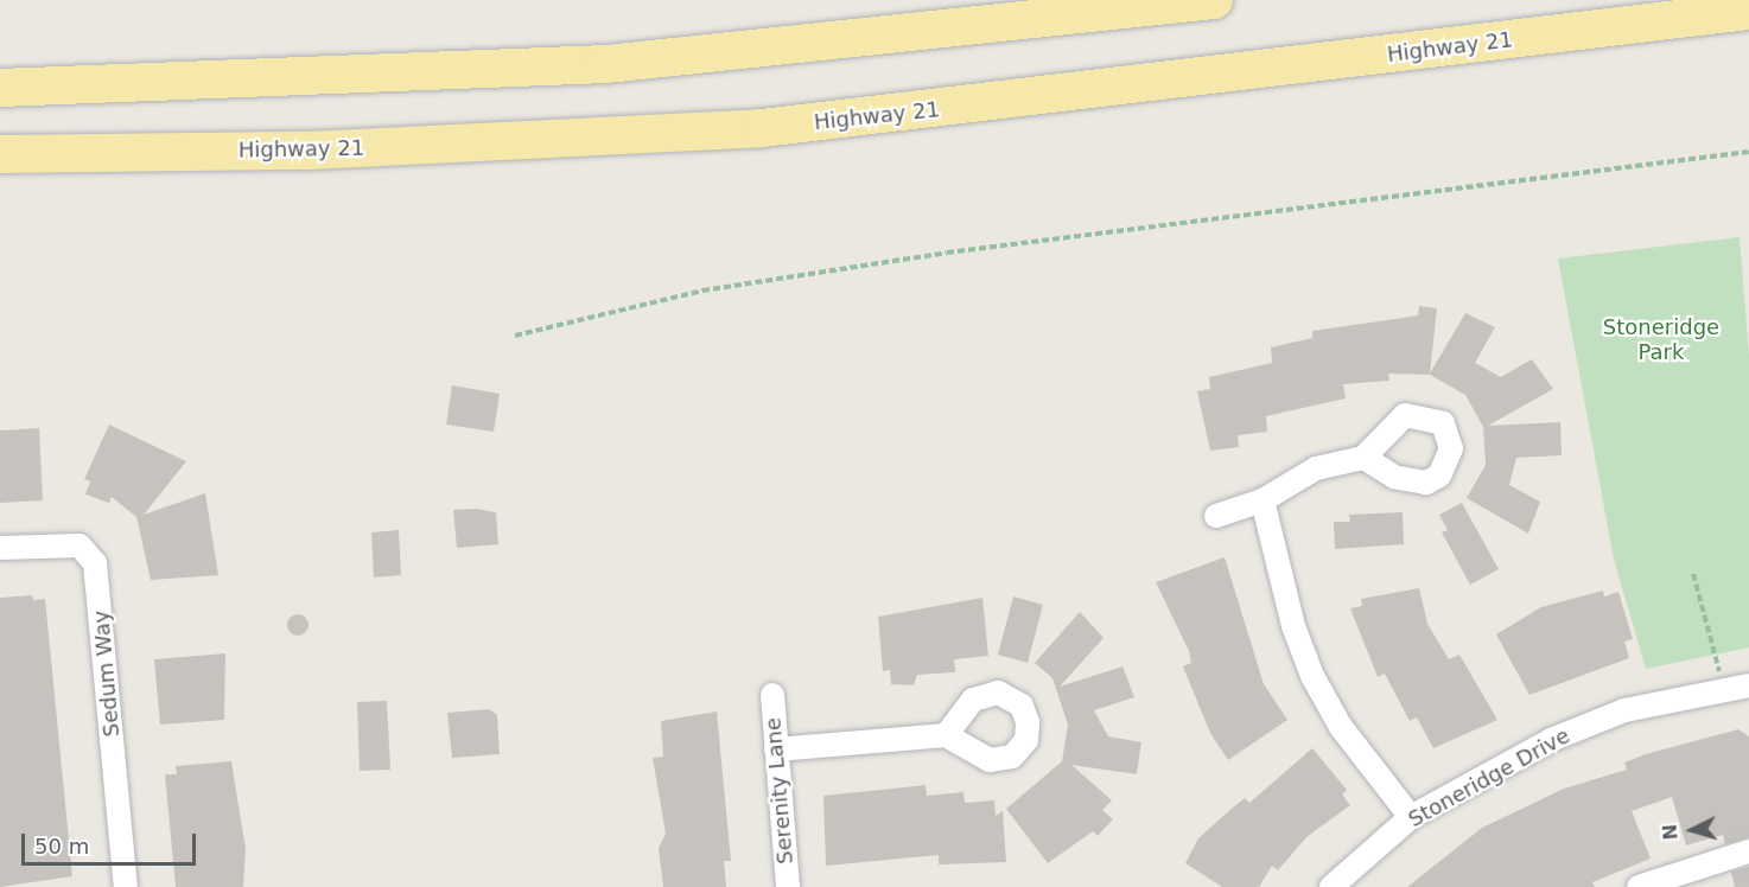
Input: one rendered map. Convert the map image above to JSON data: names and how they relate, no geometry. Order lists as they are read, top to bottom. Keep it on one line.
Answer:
{"streets":{"main road":["Highway 21"],"street":["Sedum Way","Stoneridge Drive","Serenity Lane"]},"parks":["Stoneridge Park"],"scale_bar":"50 m","north":"left"}
